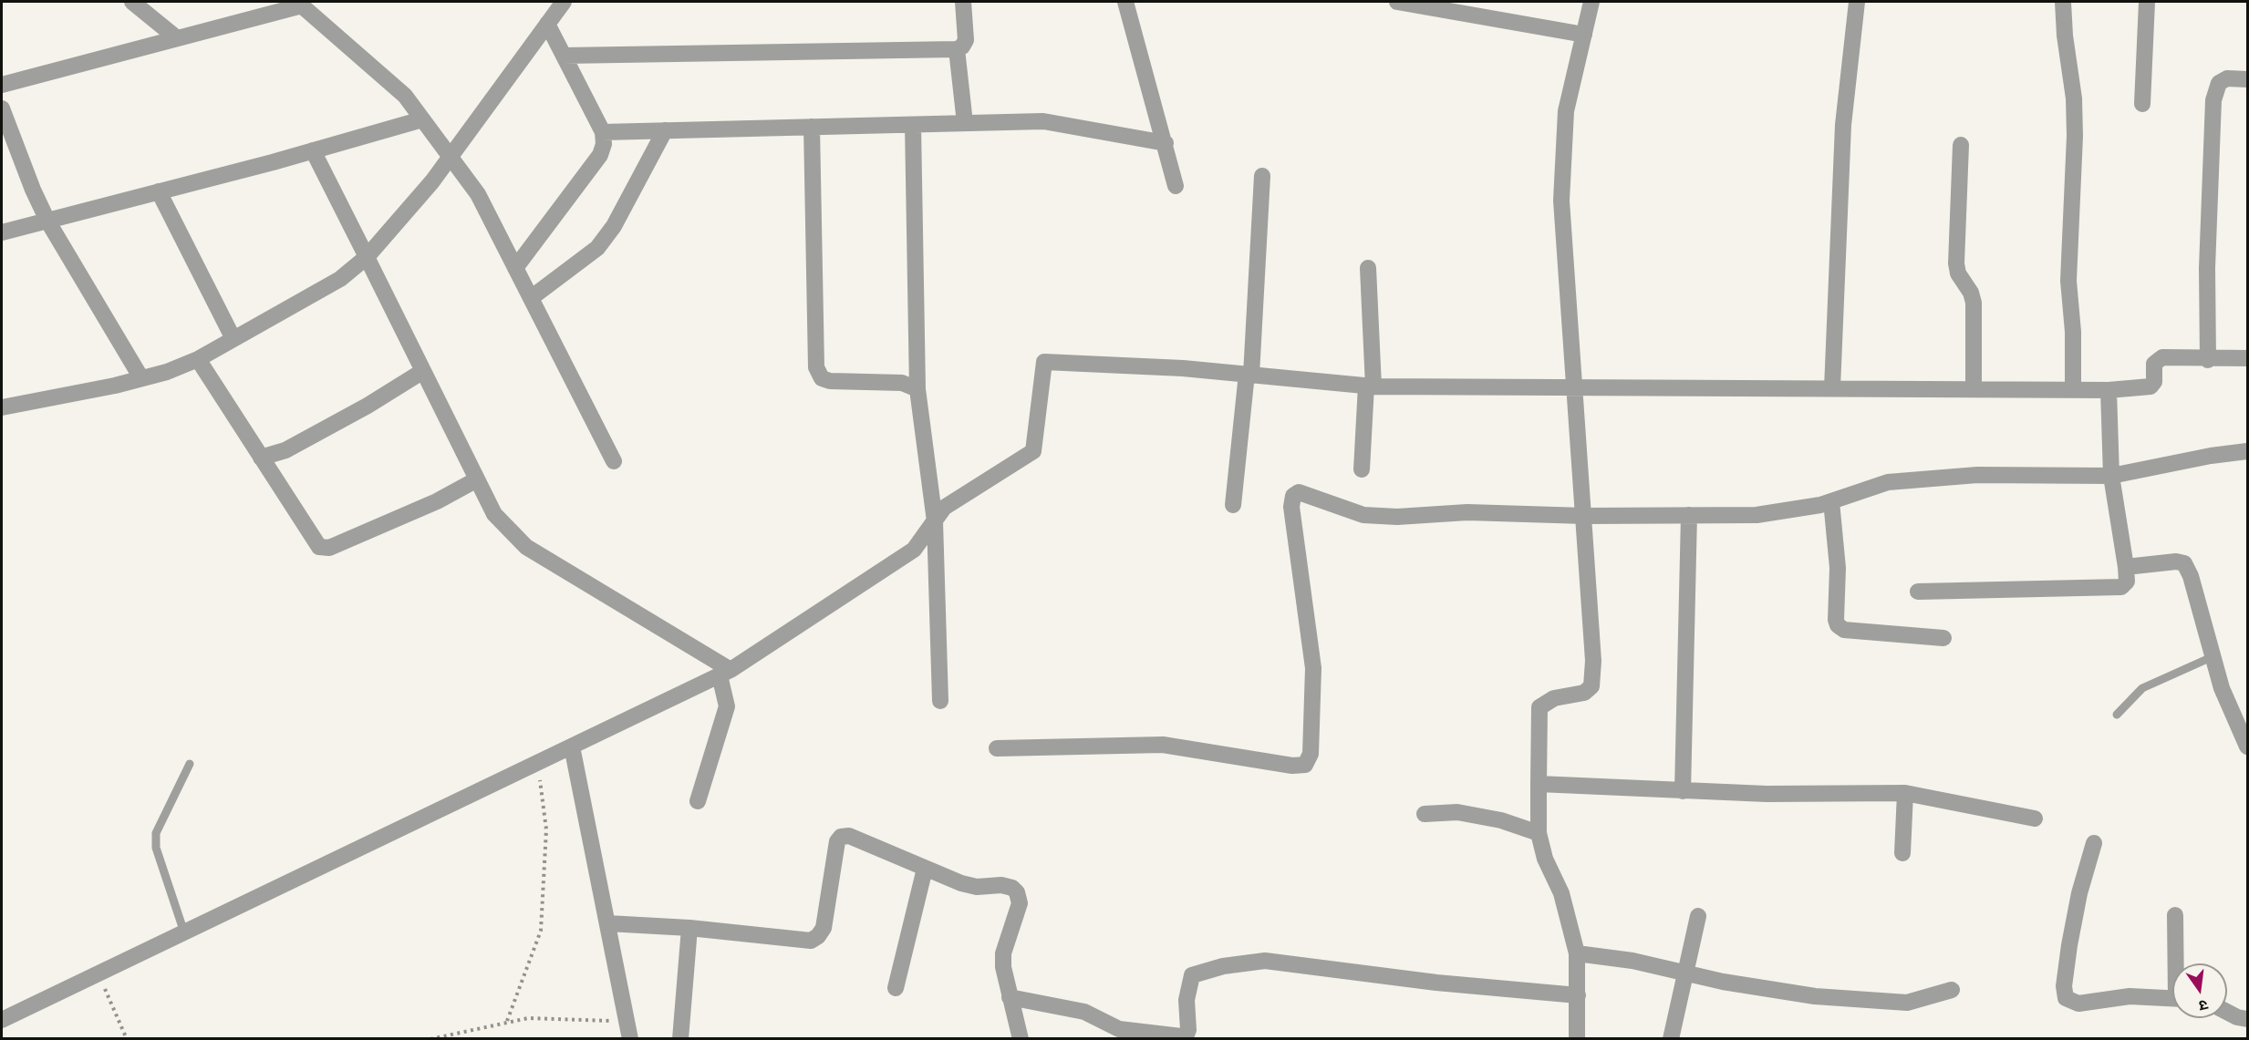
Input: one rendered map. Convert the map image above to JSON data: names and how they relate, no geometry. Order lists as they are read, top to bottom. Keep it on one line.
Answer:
{"north":"bottom"}
